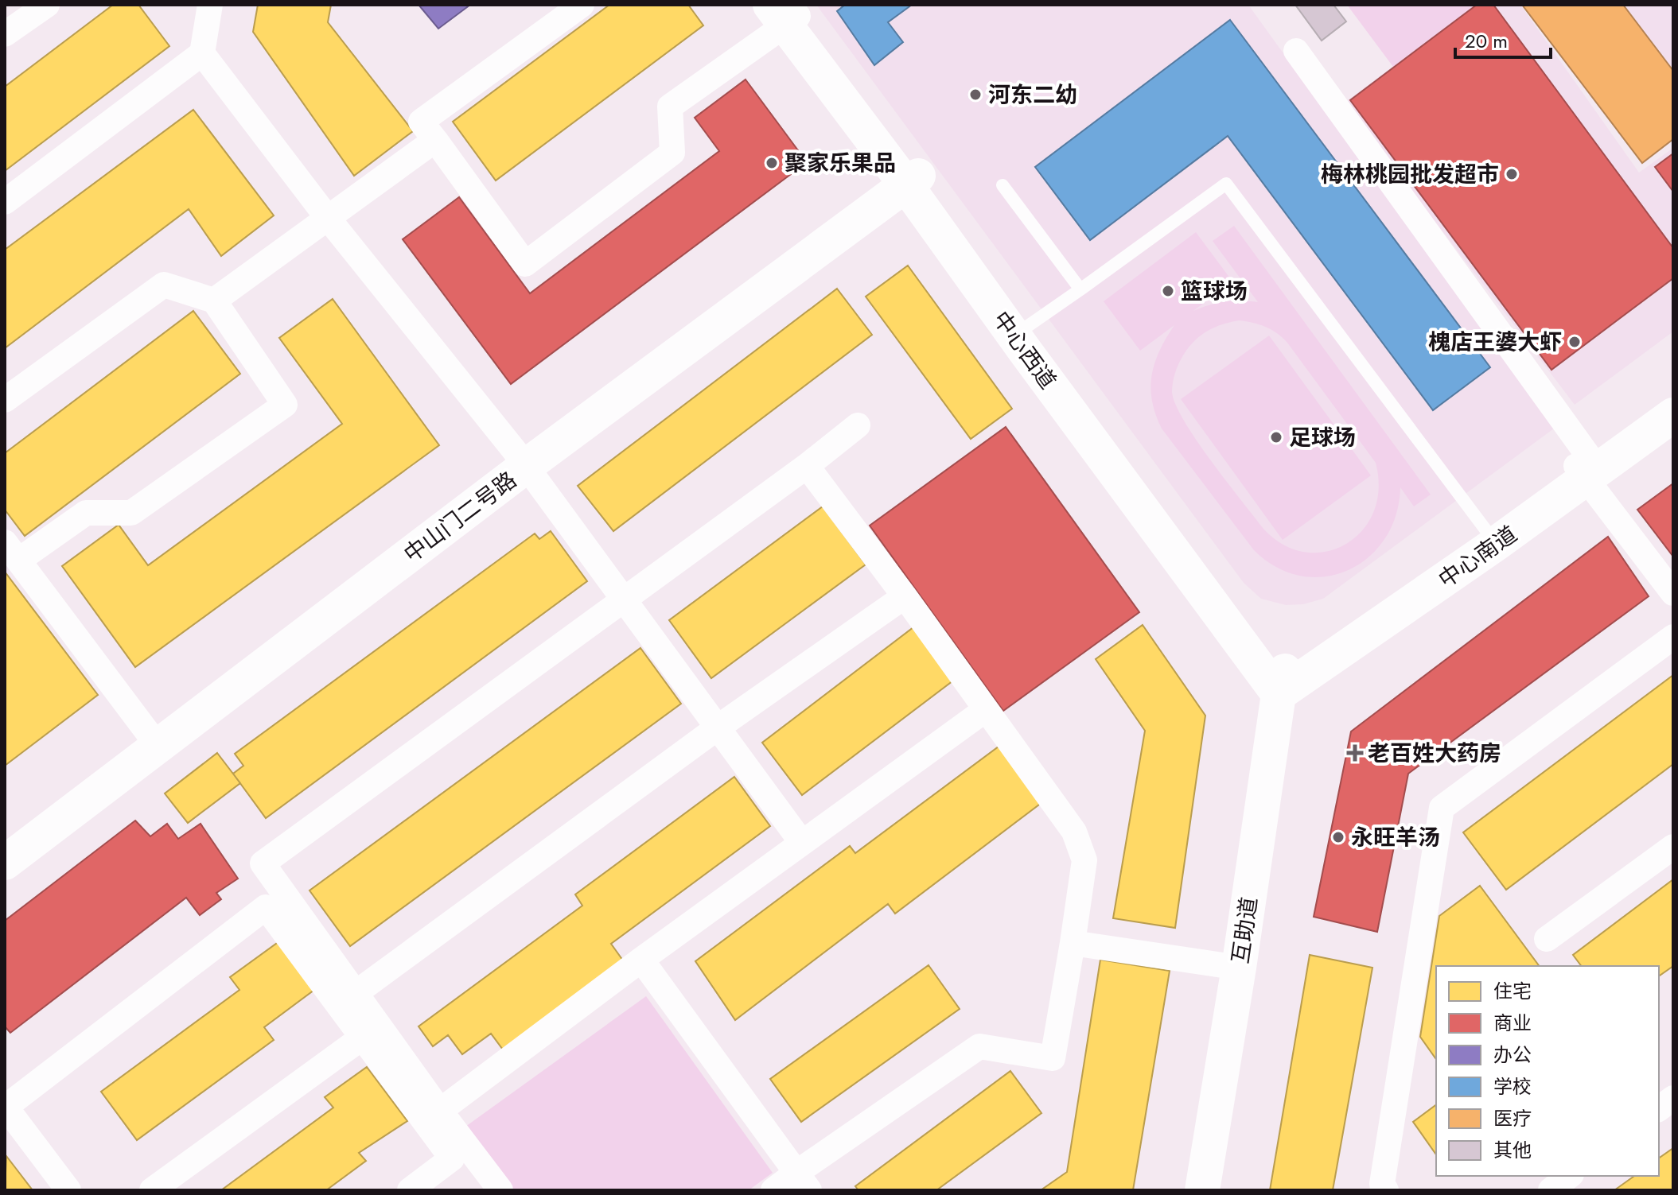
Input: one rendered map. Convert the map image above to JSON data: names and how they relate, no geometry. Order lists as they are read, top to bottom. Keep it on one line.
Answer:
{"streets":{"street":["中心西道","中山门二号路","中心南道","互助道"]},"crossings":[["中心西道","中山门二号路"],["中心西道","中心南道"],["中心西道","互助道"],["中心南道","互助道"]],"places":{"other":["河东二幼","聚家乐果品","梅林桃园批发超市","篮球场","槐店王婆大虾","足球场","永旺羊汤"],"health":["老百姓大药房"]},"legend":["住宅","商业","办公","学校","医疗","其他"],"scale_bar":"20 m"}
